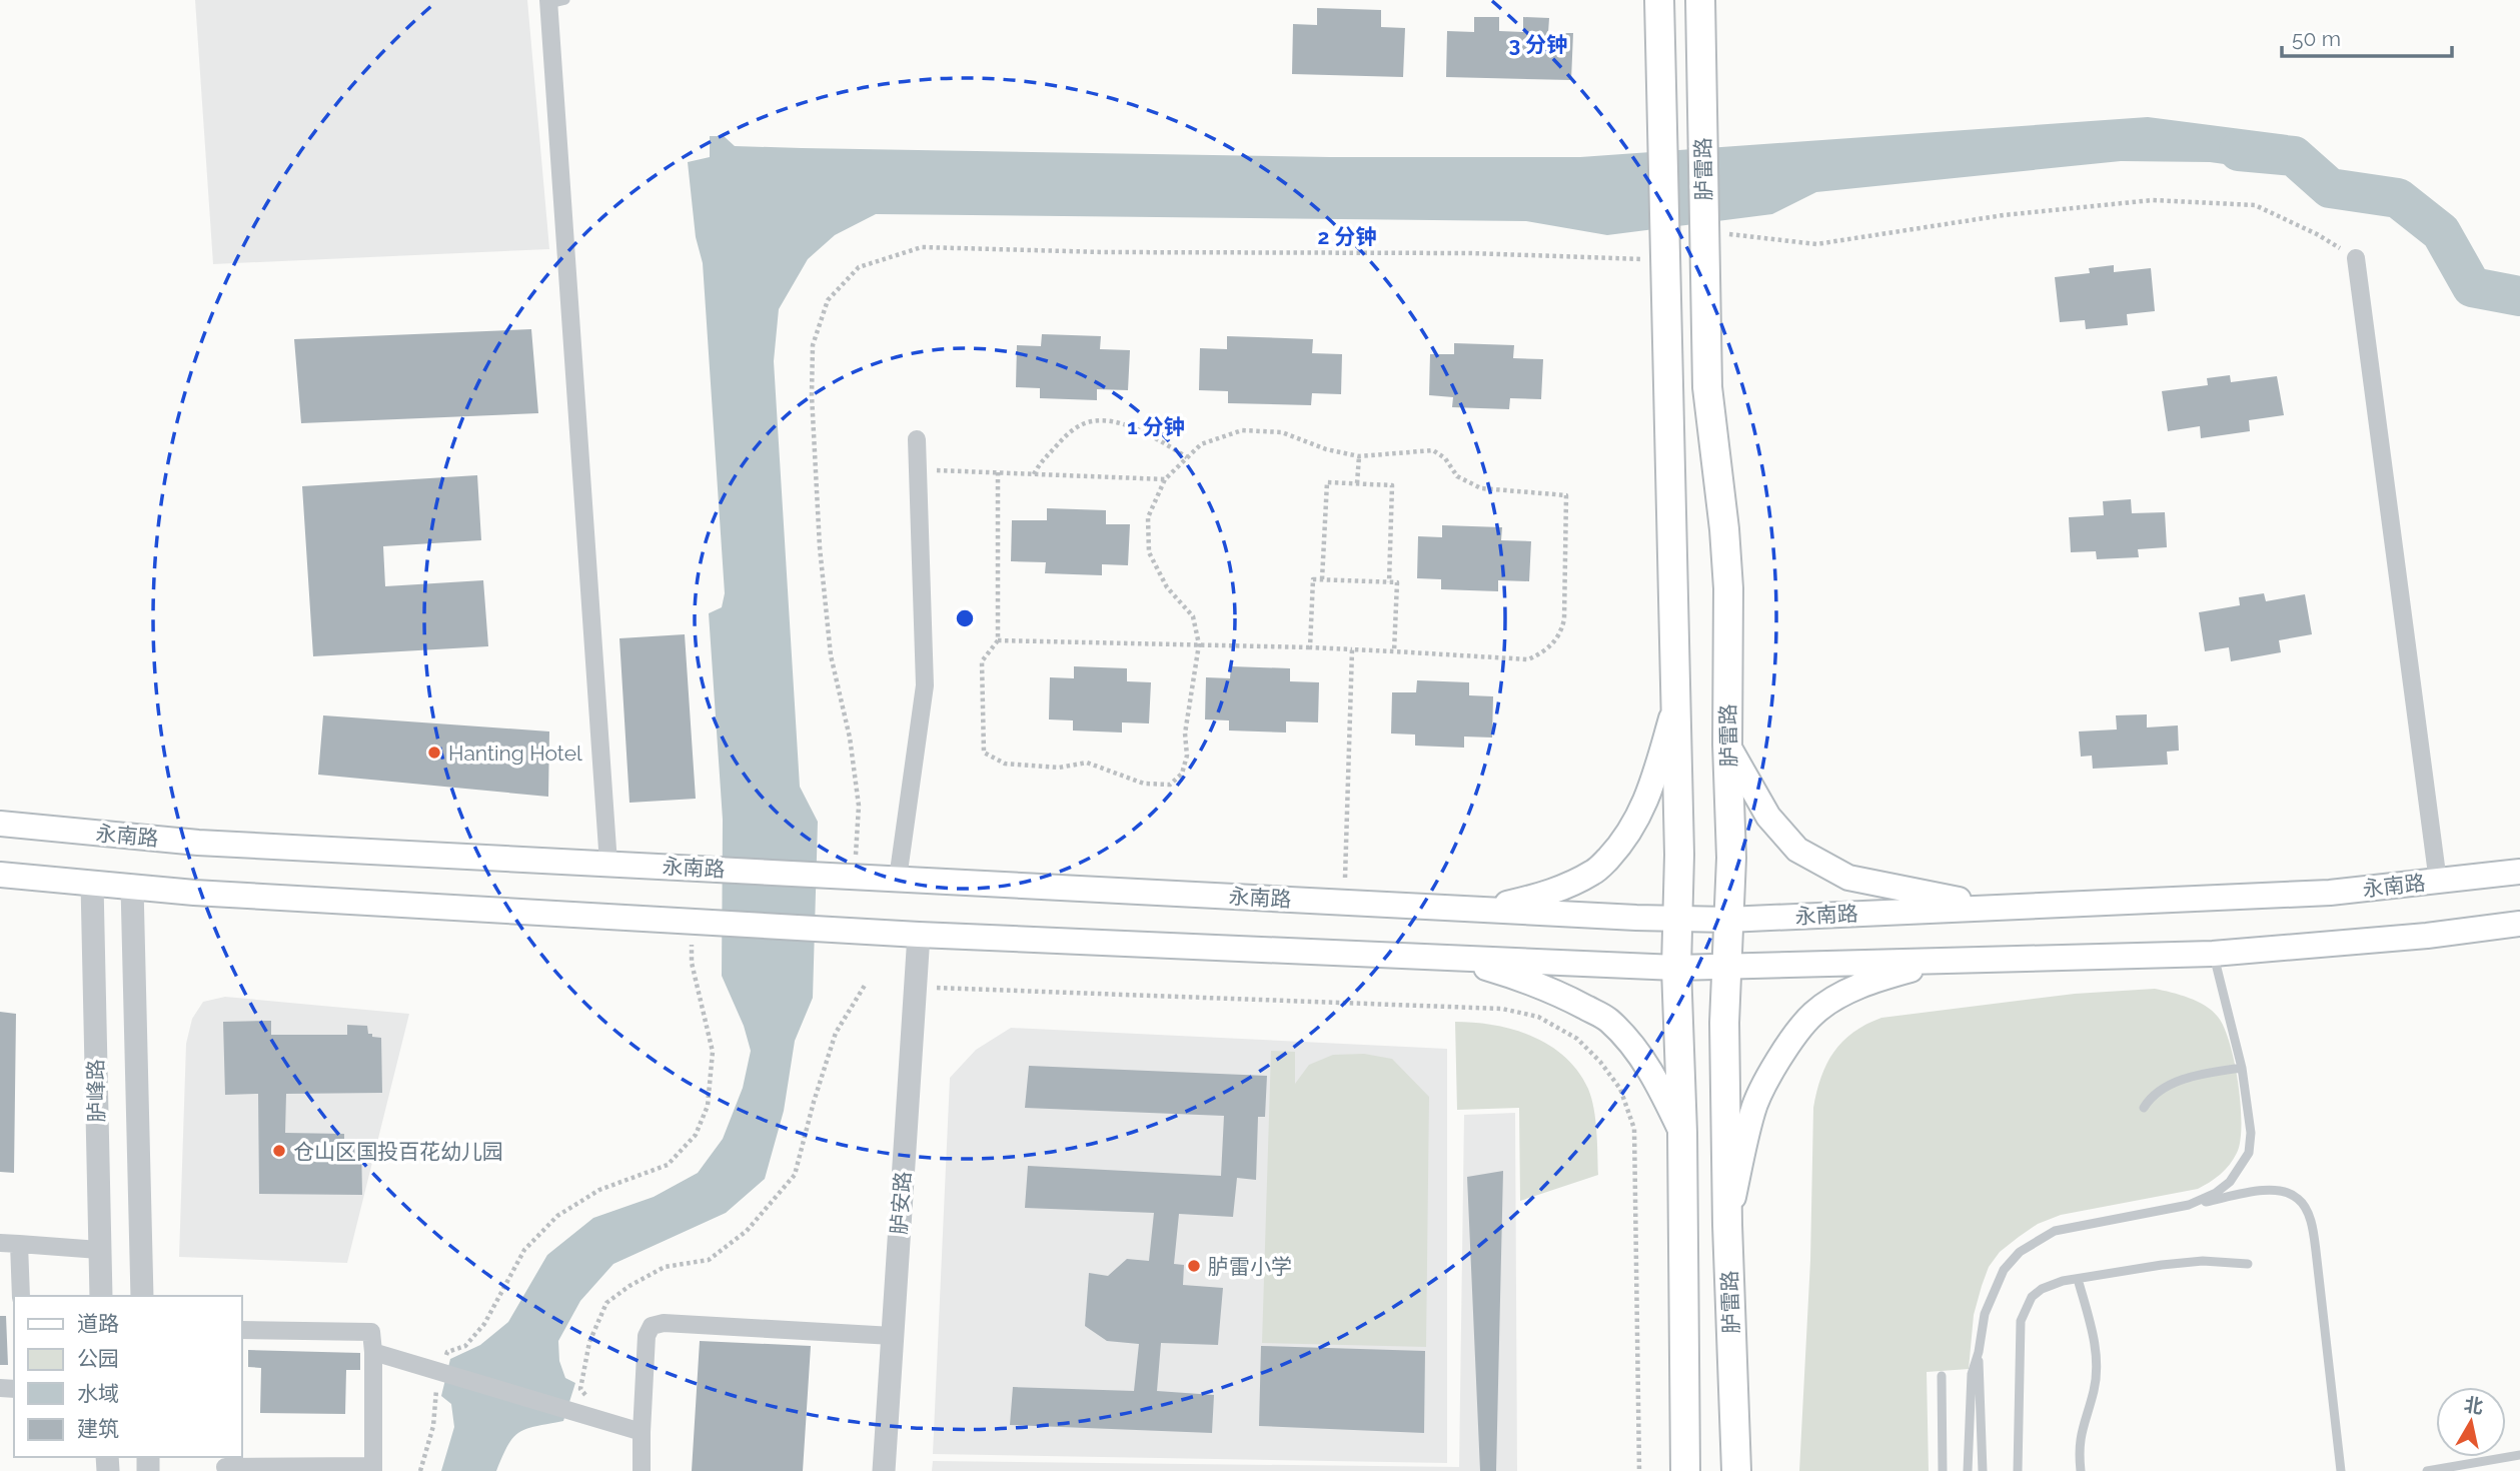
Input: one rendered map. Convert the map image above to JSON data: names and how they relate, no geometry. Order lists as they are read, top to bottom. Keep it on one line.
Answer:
{"streets":{"main road":["胪雷路","永南路"],"street":["胪峰路","胪安路"]},"crossings":[["胪雷路","永南路"]],"places":["Hanting Hotel","仓山区国投百花幼儿园","胪雷小学"],"legend":["道路","公园","水域","建筑"],"scale_bar":"50 m","north":"top","rings":["3 分钟","2 分钟","1 分钟"]}
